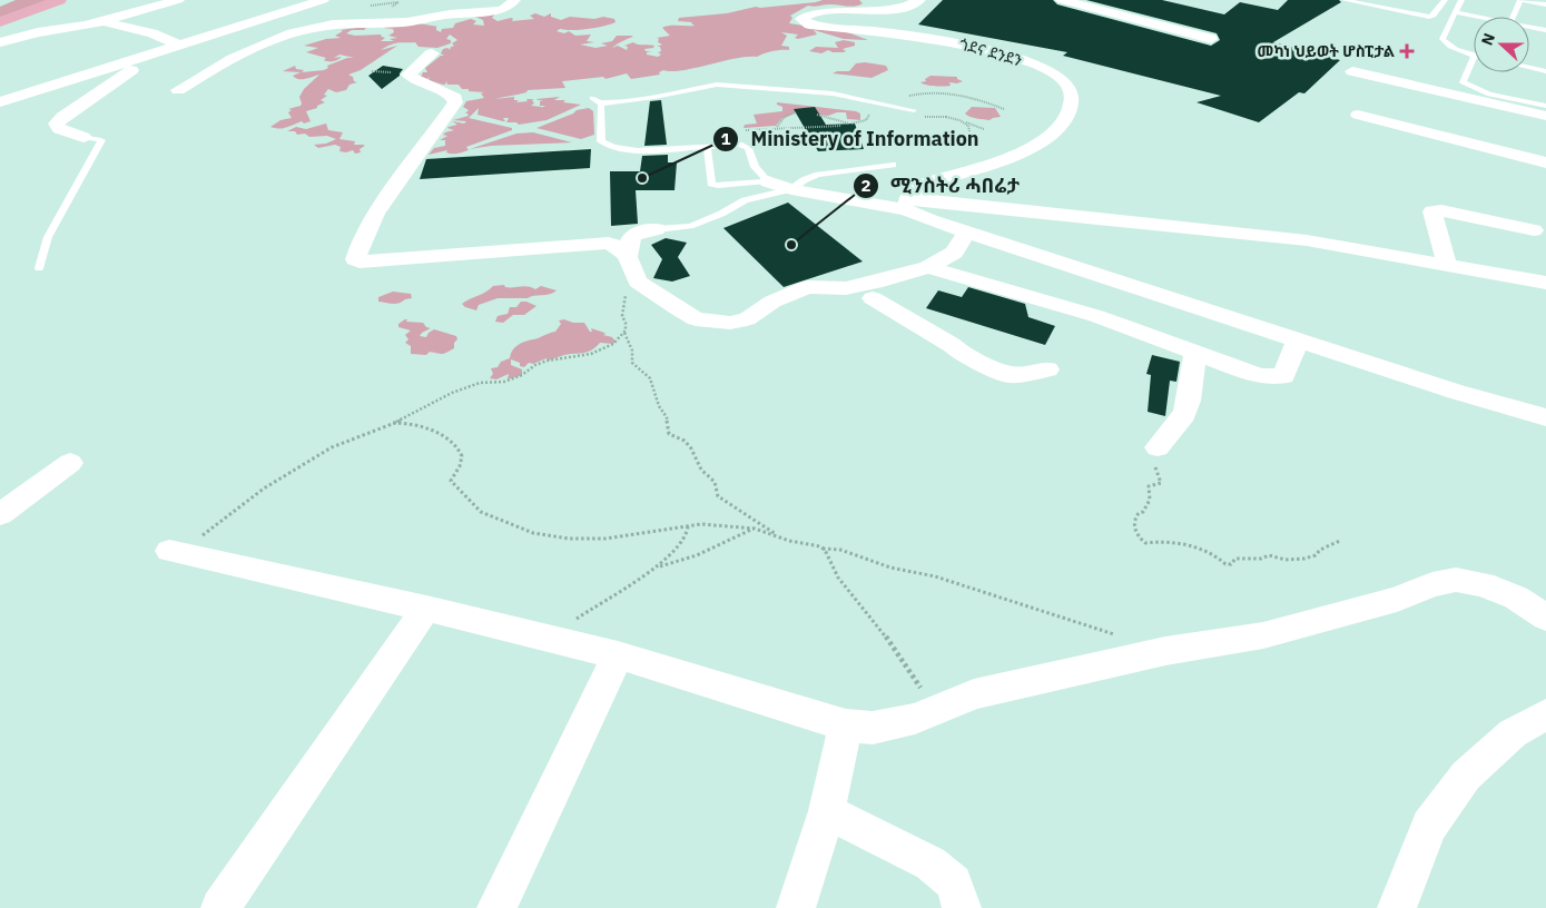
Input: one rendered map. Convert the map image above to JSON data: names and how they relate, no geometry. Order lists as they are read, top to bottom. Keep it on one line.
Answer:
{"streets":{"street":["ጎደና ደንደን"]},"places":{"health":["መካነ ህይወት ሆስፒታል"],"other":["Ministery of Information","ሚንስትሪ ሓበሬታ"]},"north":"left"}
